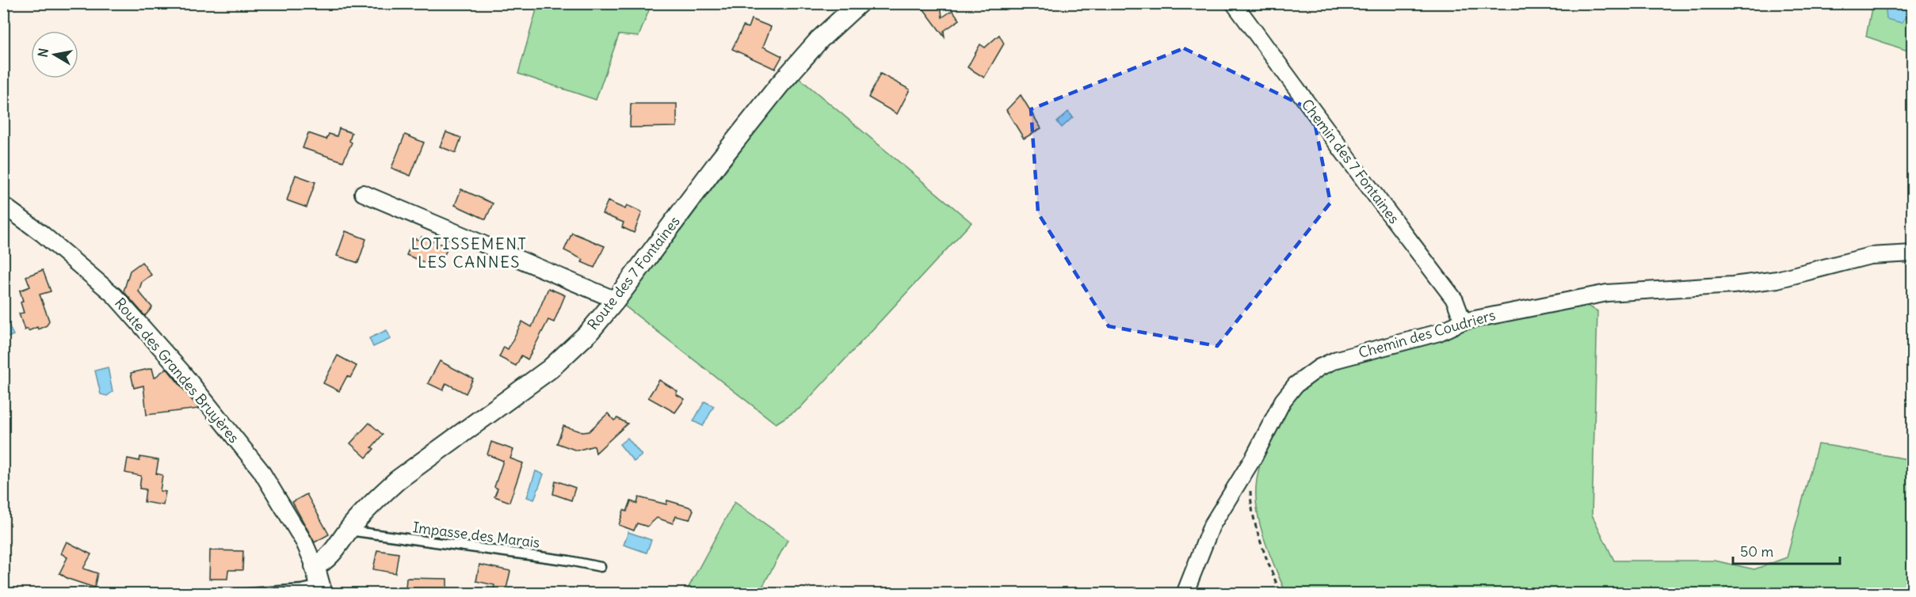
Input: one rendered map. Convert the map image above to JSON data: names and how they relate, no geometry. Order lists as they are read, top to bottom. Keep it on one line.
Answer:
{"streets":{"street":["Chemin des 7 Fontaines","Route des 7 Fontaines","Chemin des Coudriers","Route des Grandes Bruyères"],"lane":["Impasse des Marais"]},"crossings":[["Chemin des 7 Fontaines","Chemin des Coudriers"],["Route des 7 Fontaines","Route des Grandes Bruyères"],["Route des 7 Fontaines","Impasse des Marais"]],"districts":["LOTISSEMENT LES CANNES"],"scale_bar":"50 m","north":"left"}
